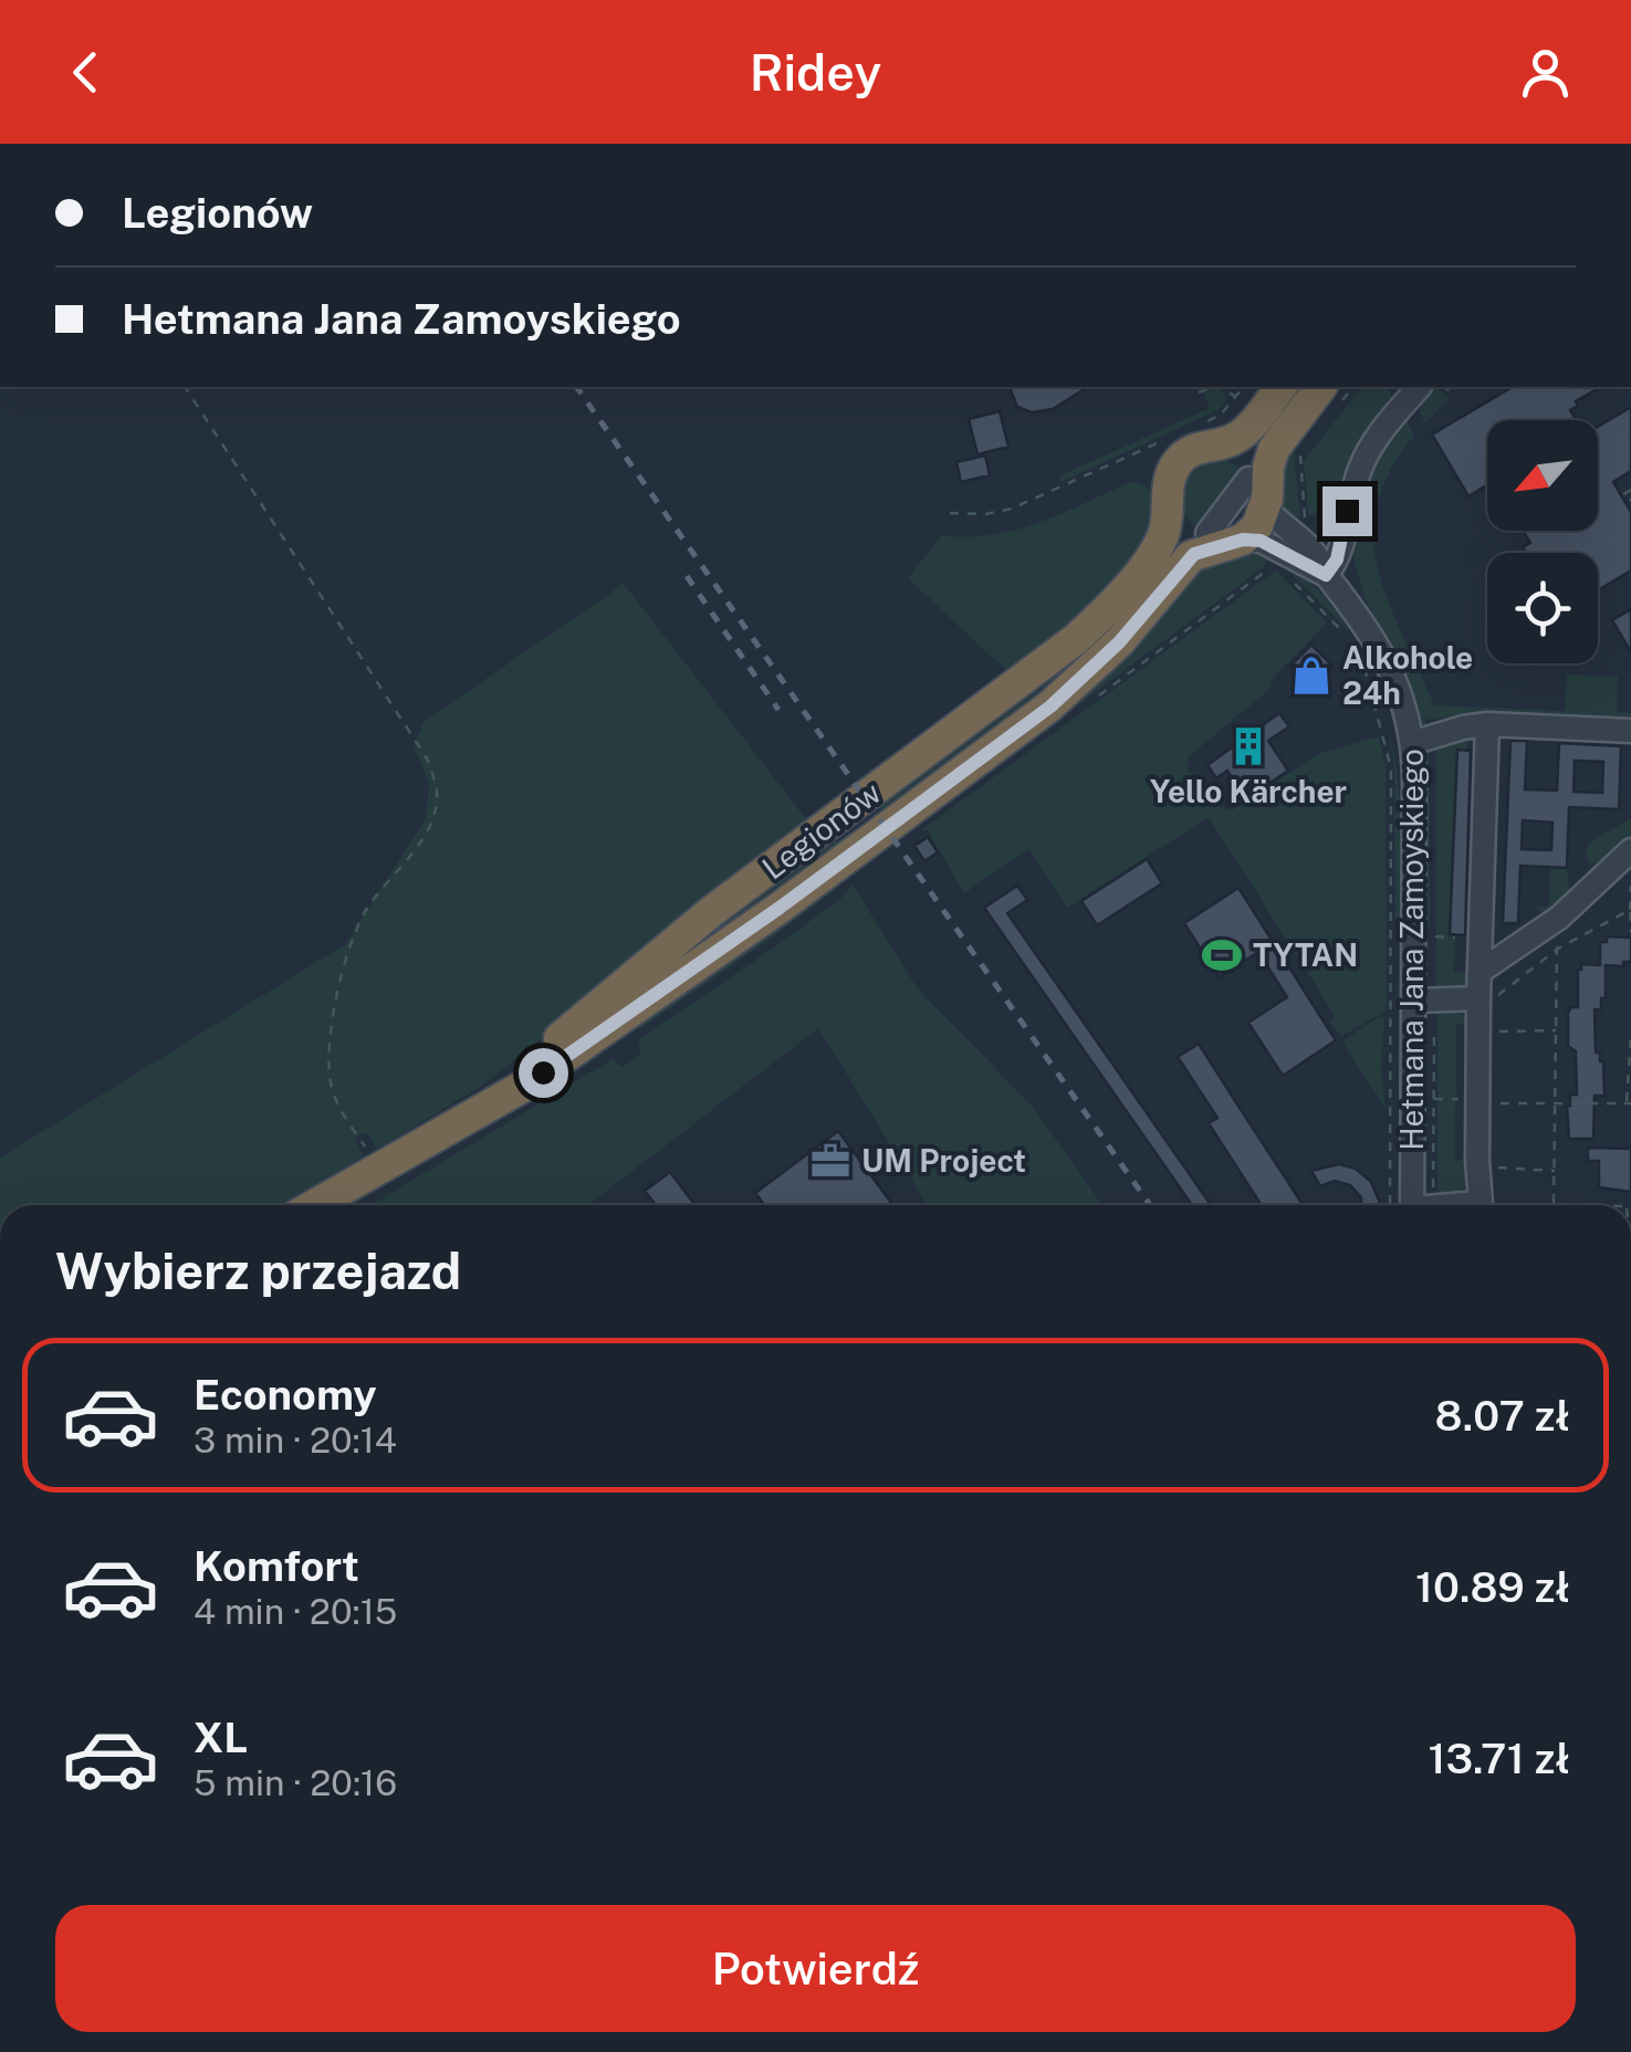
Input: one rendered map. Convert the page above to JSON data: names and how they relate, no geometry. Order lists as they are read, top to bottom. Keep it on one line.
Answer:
{"streets":{"highway":["Legionów"],"street":["Hetmana Jana Zamoyskiego"]},"places":{"shop":["Alkohole 24h"],"building":["Yello Kärcher"],"sports":["TYTAN"],"office":["UM Project"]},"north":"bottom left","page":{"header":"Ridey","banner":["Legionów","Hetmana Jana Zamoyskiego"],"heading":"Wybierz przejazd","list":[{"name":"Economy","note":"3 min · 20:14","value":"8.07 zł"},{"name":"Komfort","note":"4 min · 20:15","value":"10.89 zł"},{"name":"XL","note":"5 min · 20:16","value":"13.71 zł"}],"buttons":"Potwierdź"}}
